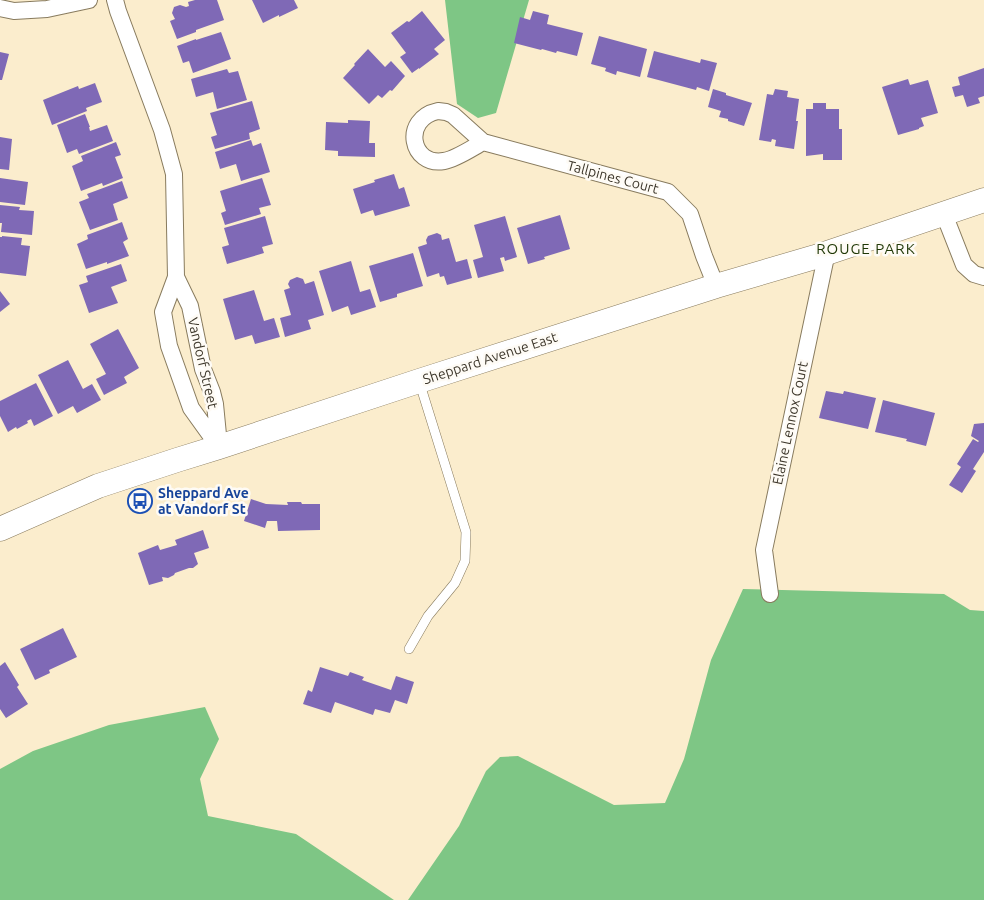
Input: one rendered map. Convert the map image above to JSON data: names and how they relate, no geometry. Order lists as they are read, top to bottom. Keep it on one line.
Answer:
{"streets":{"main road":["Sheppard Avenue East"],"street":["Tallpines Court","Vandorf Street","Elaine Lennox Court"]},"crossings":[["Tallpines Court","Sheppard Avenue East"],["Sheppard Avenue East","Vandorf Street"],["Sheppard Avenue East","Elaine Lennox Court"]],"districts":["ROUGE PARK"],"places":{"bus stop":["Sheppard Ave at Vandorf St"]}}
